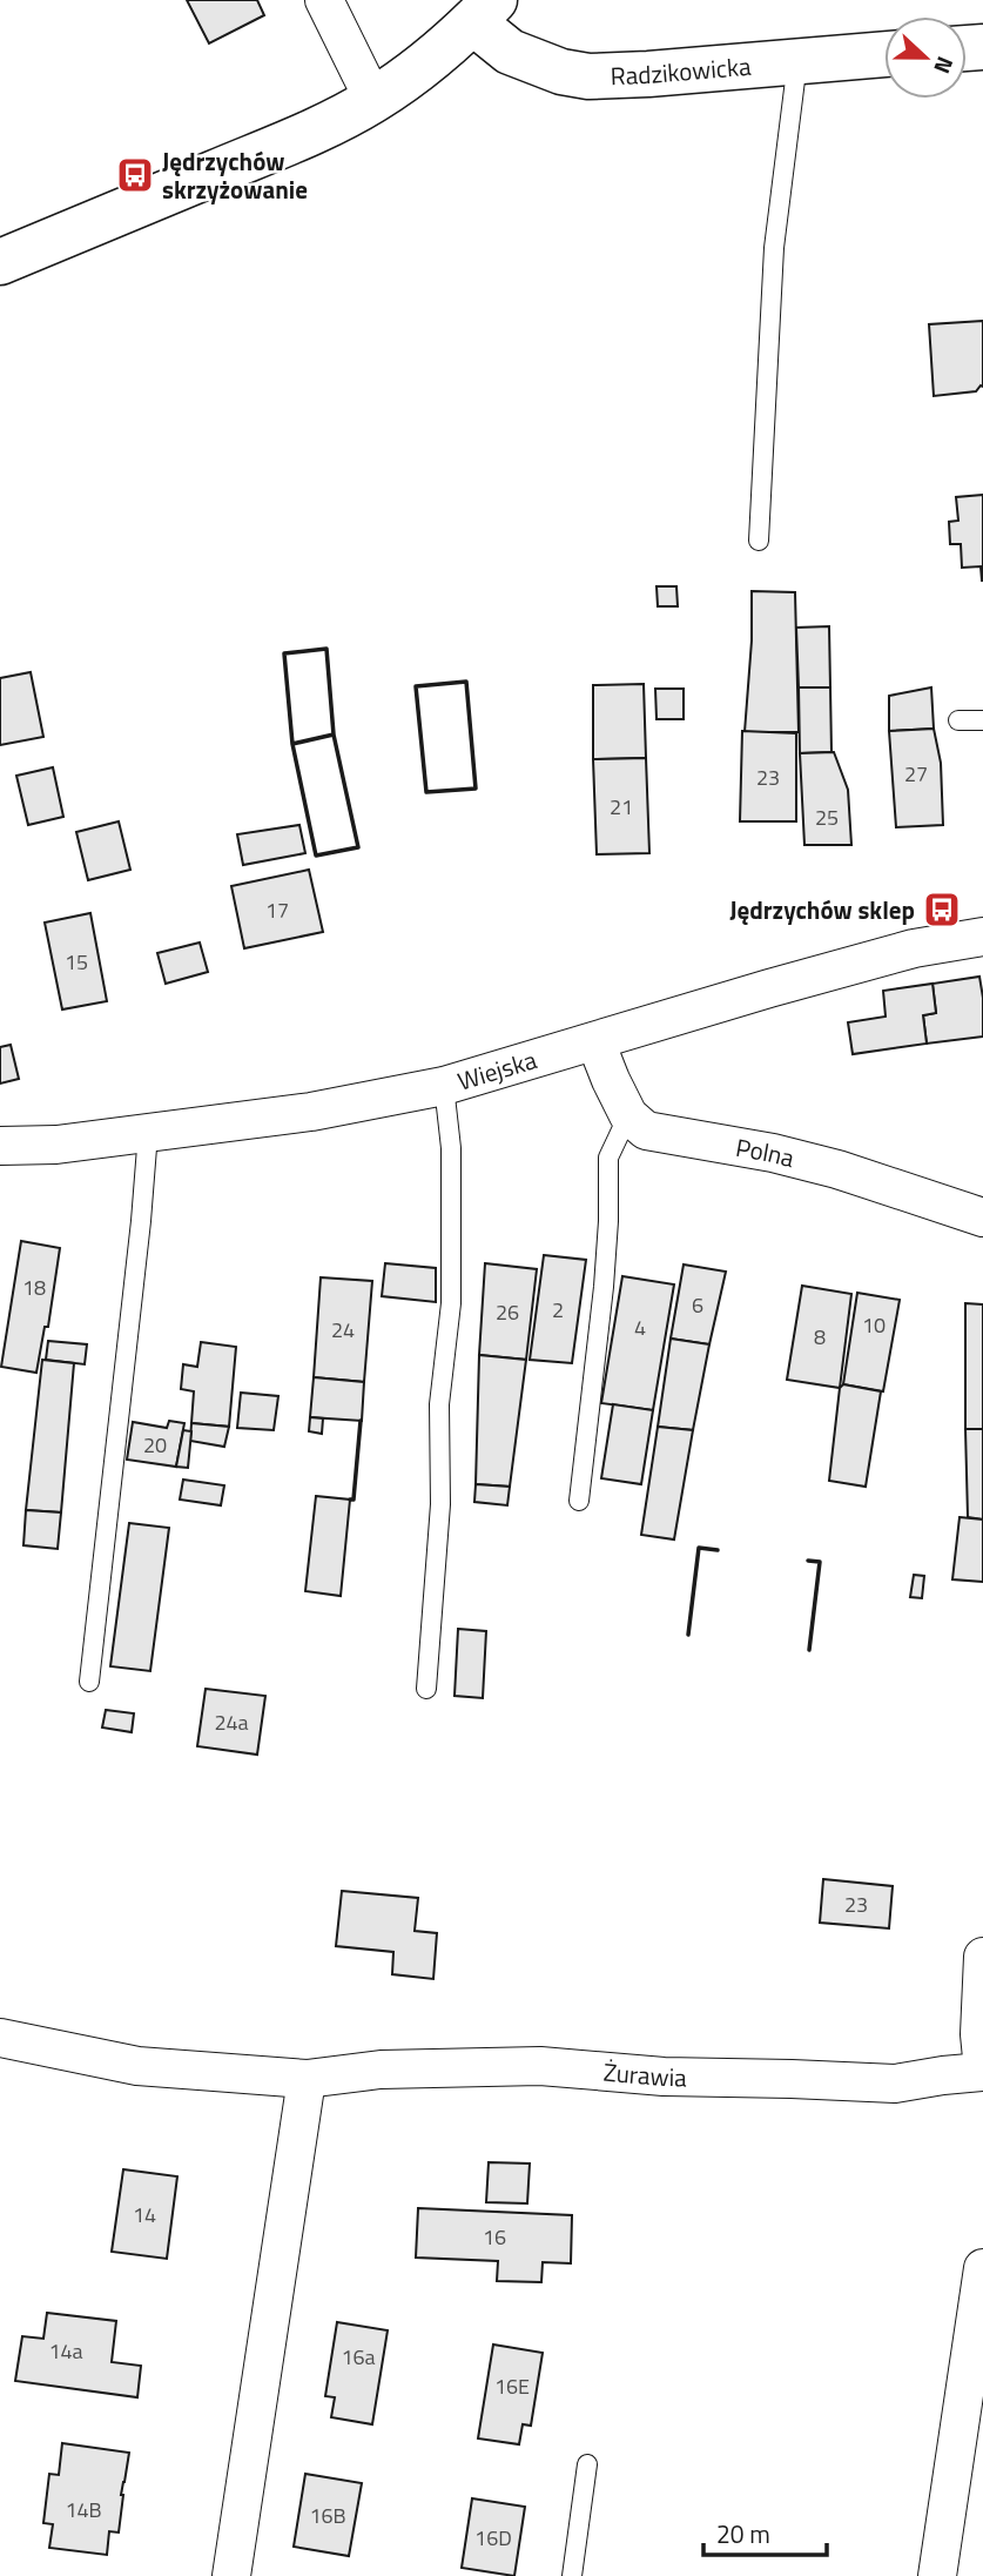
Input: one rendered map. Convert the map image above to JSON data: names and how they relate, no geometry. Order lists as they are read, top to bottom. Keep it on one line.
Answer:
{"streets":{"street":["Radzikowicka","Wiejska","Polna","Żurawia"]},"places":{"bus stop":["Jędrzychów skrzyżowanie","Jędrzychów sklep"]},"house_numbers":["27","23","21","25","17","15","18","6","2","26","10","4","24","8","20","24a","23","14","16","14a","16a","16E","14B","16B","16D"],"scale_bar":"20 m","north":"right"}
